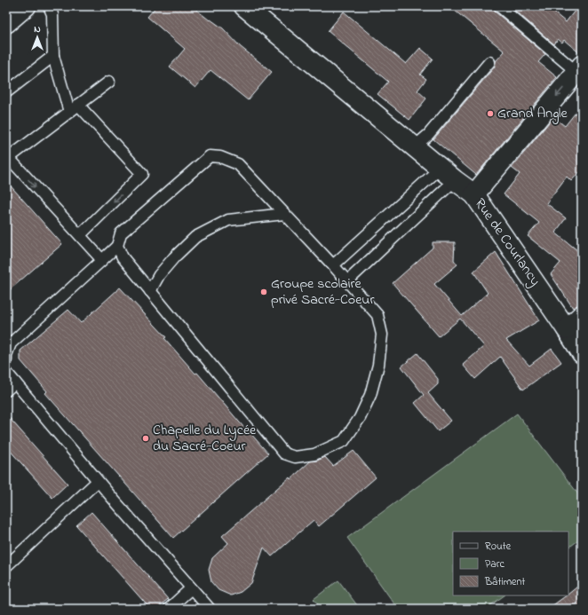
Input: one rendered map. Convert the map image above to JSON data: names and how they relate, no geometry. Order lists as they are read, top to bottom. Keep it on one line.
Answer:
{"streets":{"street":["Rue de Courlancy"]},"places":["Grand Angle","Groupe scolaire privé Sacré-Coeur","Chapelle du Lycée du Sacré-Coeur"],"legend":["Route","Parc","Bâtiment"],"north":"top"}
